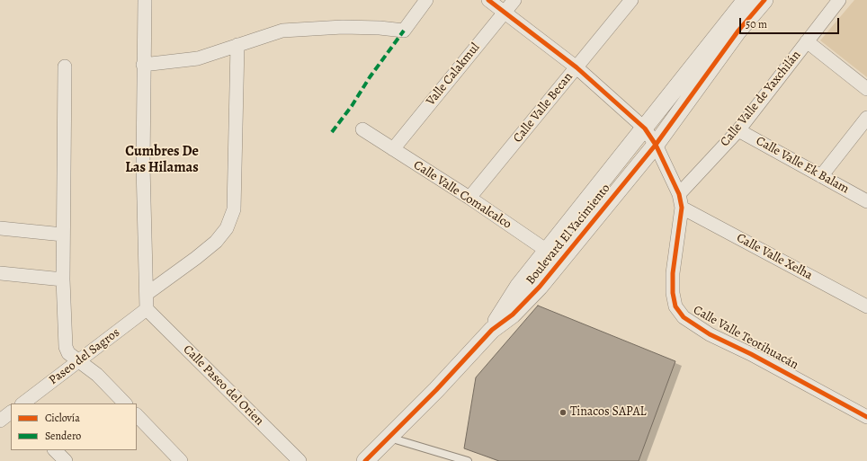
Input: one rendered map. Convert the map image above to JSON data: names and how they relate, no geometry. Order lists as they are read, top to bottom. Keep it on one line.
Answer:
{"streets":{"street":["Valle Calakmul","Calle Valle de Yaxchilán","Calle Valle Becan","Calle Valle Ek Balam","Calle Valle Comalcalco","Boulevard El Yacimiento","Calle Valle Xelha","Calle Valle Teotihuacán","Paseo del Sagros","Calle Paseo del Orien"]},"crossings":[["Valle Calakmul","Calle Valle Comalcalco"],["Calle Valle de Yaxchilán","Calle Valle Ek Balam"],["Calle Valle de Yaxchilán","Calle Valle Xelha"],["Calle Valle de Yaxchilán","Calle Valle Teotihuacán"],["Calle Valle Becan","Calle Valle Comalcalco"],["Calle Valle Comalcalco","Boulevard El Yacimiento"],["Calle Valle Xelha","Calle Valle Teotihuacán"],["Paseo del Sagros","Calle Paseo del Orien"]],"districts":["Cumbres De Las Hilamas"],"places":["Tinacos SAPAL"],"legend":["Ciclovía","Sendero"],"scale_bar":"50 m"}
